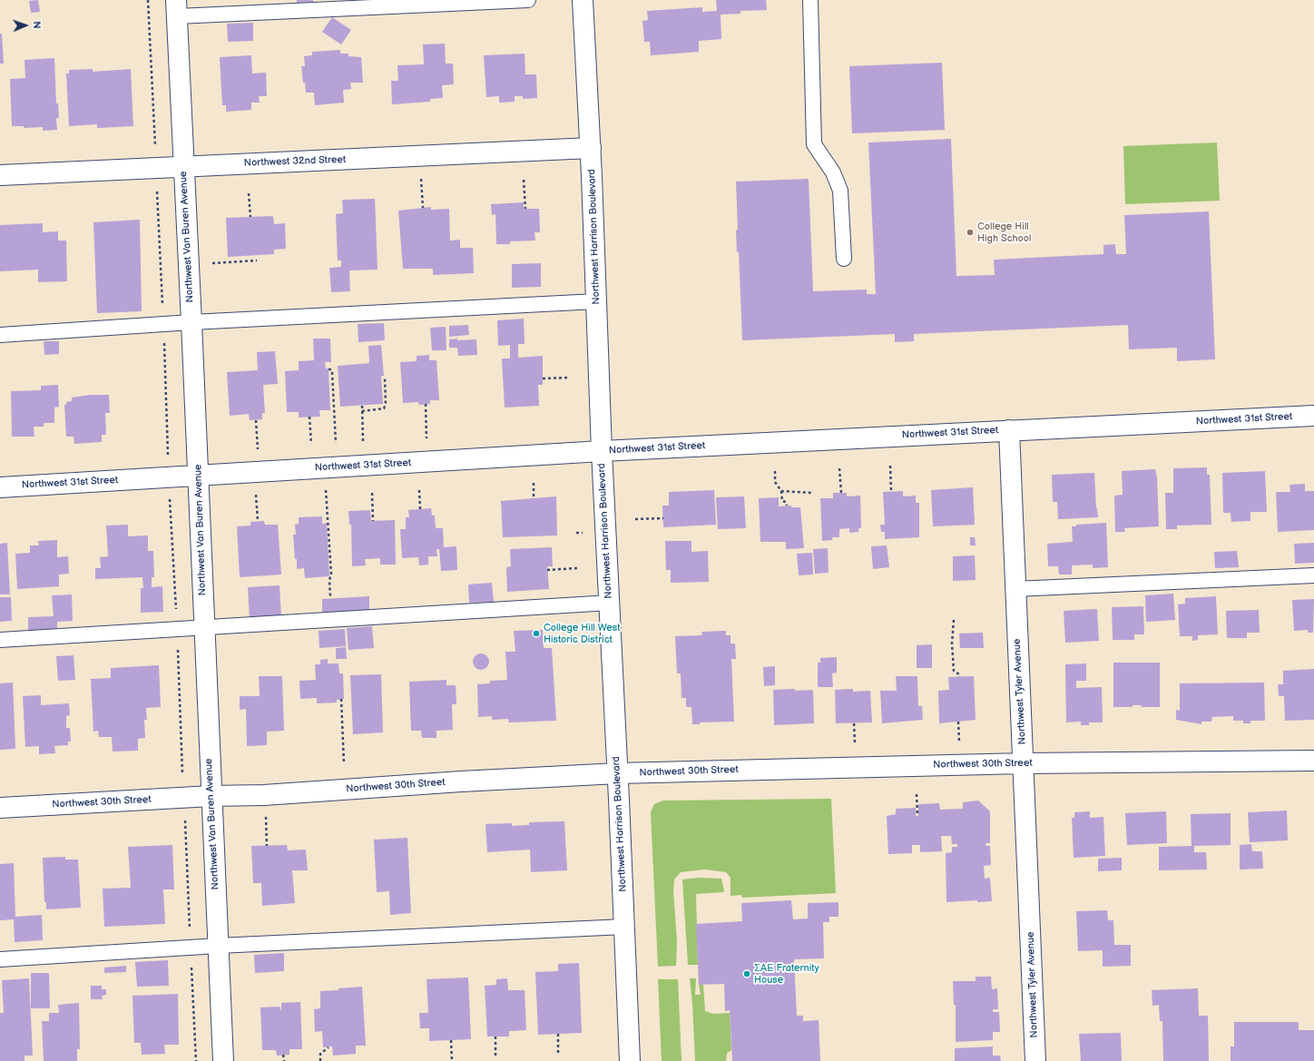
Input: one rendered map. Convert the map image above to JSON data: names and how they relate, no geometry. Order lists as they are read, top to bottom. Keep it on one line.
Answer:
{"streets":{"street":["Northwest 32nd Street","Northwest Van Buren Avenue","Northwest Harrison Boulevard","Northwest 31st Street","Northwest Tyler Avenue","Northwest 30th Street"]},"crossings":[["Northwest 32nd Street","Northwest Van Buren Avenue"],["Northwest 32nd Street","Northwest Harrison Boulevard"],["Northwest Van Buren Avenue","Northwest 31st Street"],["Northwest Van Buren Avenue","Northwest 30th Street"],["Northwest Harrison Boulevard","Northwest 31st Street"],["Northwest Harrison Boulevard","Northwest 30th Street"],["Northwest 31st Street","Northwest Tyler Avenue"],["Northwest Tyler Avenue","Northwest 30th Street"]],"places":["College Hill High School","College Hill West Historic District","ΣΑΕ Fraternity House"],"north":"right"}
